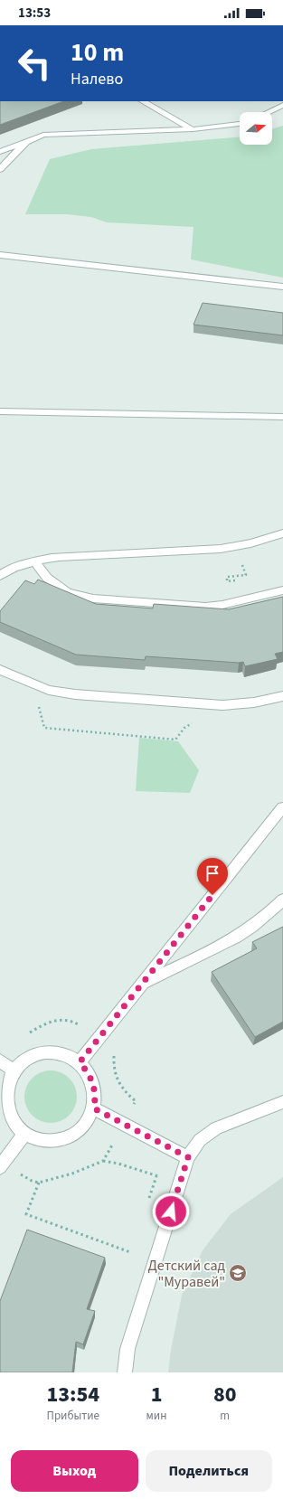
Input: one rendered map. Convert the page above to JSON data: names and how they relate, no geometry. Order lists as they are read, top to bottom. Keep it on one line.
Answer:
{"places":{"school or university":["Детский сад \"Муравей\""]},"north":"right","page":{"status":"13:53","turn":["10 m","Налево"],"eta":["13:54","Прибытие","1","мин","80","m"],"buttons":["Выход","Поделиться"]}}
